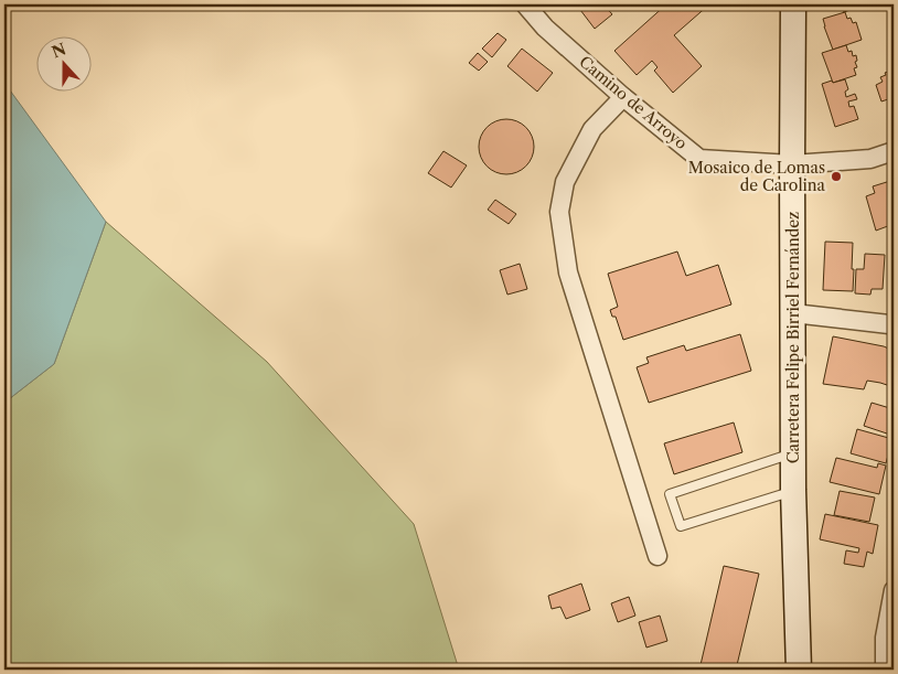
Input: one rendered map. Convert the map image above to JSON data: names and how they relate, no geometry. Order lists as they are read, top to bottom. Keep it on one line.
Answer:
{"streets":{"street":["Camino de Arroyo","Carretera Felipe Birriel Fernández"]},"crossings":[["Camino de Arroyo","Carretera Felipe Birriel Fernández"]],"places":["Mosaico de Lomas de Carolina"],"north":"top"}
